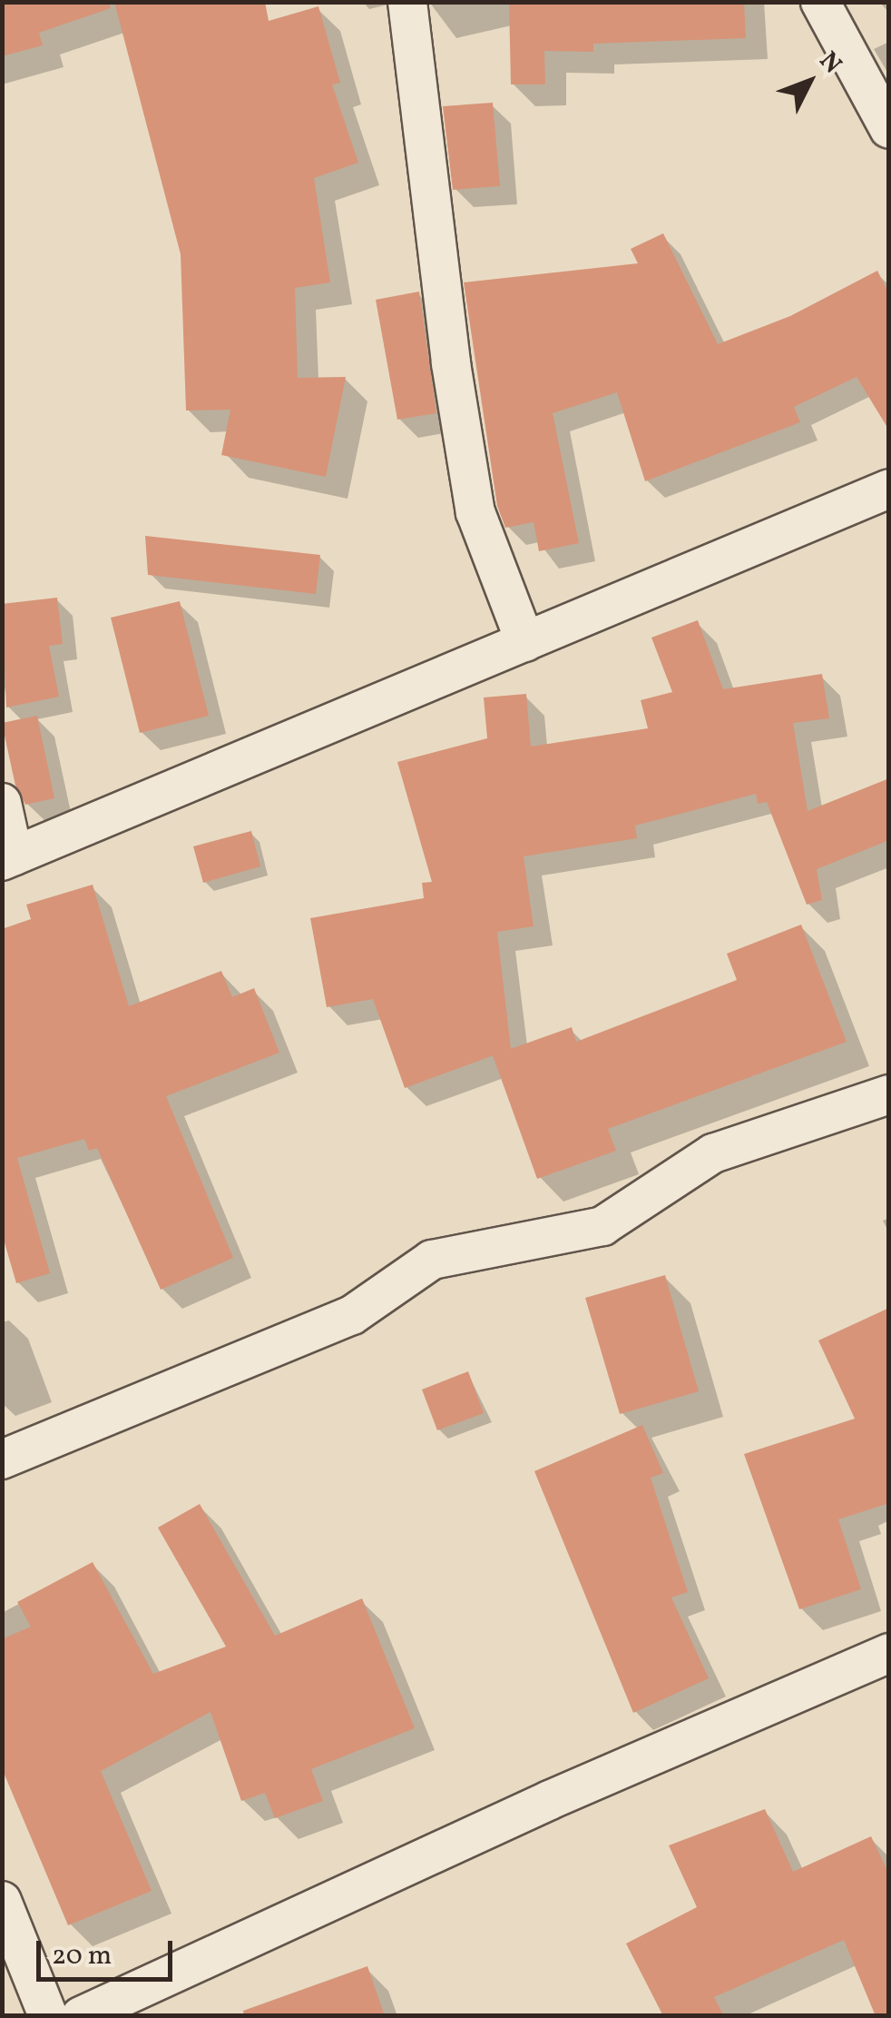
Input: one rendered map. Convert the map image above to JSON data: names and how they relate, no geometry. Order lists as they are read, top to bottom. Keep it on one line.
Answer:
{"scale_bar":"20 m","north":"top right"}
